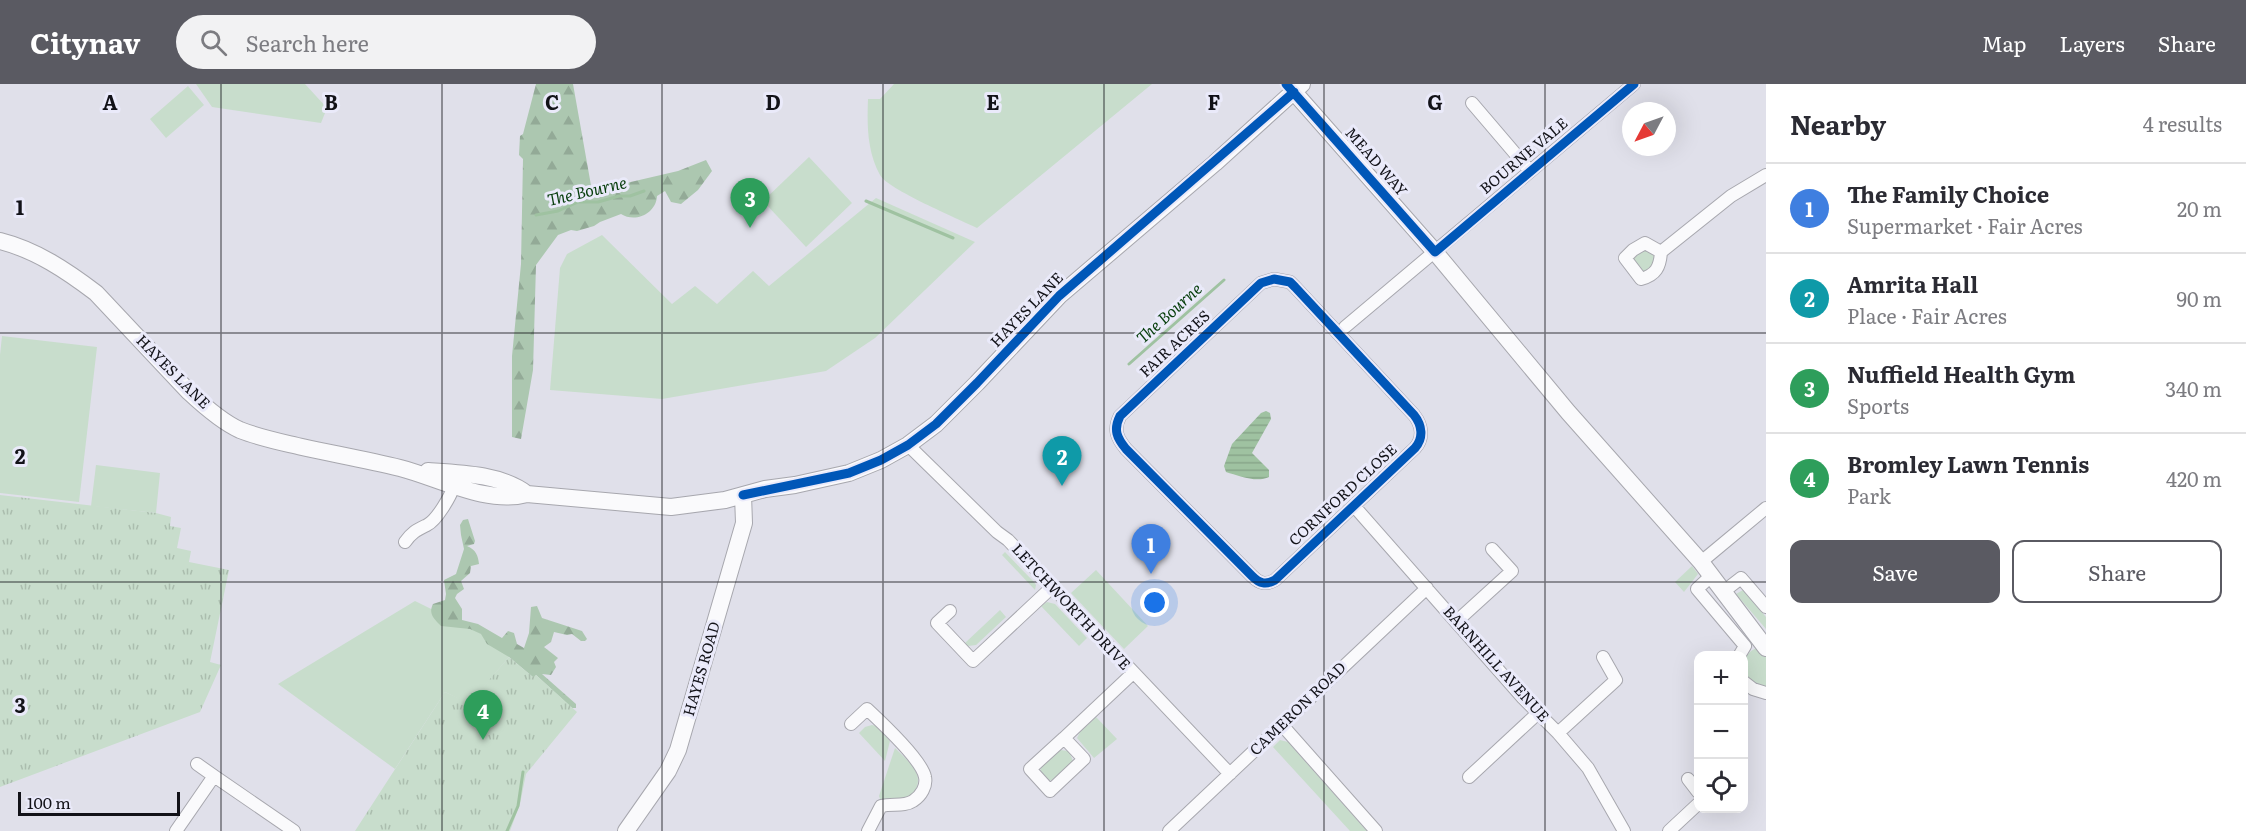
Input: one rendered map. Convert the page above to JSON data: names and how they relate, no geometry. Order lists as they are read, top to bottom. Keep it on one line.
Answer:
{"streets":{"main road":["MEAD WAY","HAYES LANE","HAYES ROAD"],"street":["BOURNE VALE","FAIR ACRES","CORNFORD CLOSE","LETCHWORTH DRIVE","BARNHILL AVENUE","CAMERON ROAD"]},"crossings":[["BOURNE VALE","MEAD WAY"],["MEAD WAY","HAYES LANE"],["HAYES LANE","LETCHWORTH DRIVE"],["HAYES LANE","HAYES ROAD"],["FAIR ACRES","CORNFORD CLOSE"],["CORNFORD CLOSE","BARNHILL AVENUE"],["LETCHWORTH DRIVE","CAMERON ROAD"],["BARNHILL AVENUE","CAMERON ROAD"]],"water":["The Bourne"],"scale_bar":"100 m","north":"bottom left","page":{"header":"Citynav","search":"Search here","nav":["Map","Layers","Share"],"heading":["Nearby","4 results"],"list":[{"mark":"1","name":"The Family Choice","note":"Supermarket · Fair Acres","value":"20 m"},{"mark":"2","name":"Amrita Hall","note":"Place · Fair Acres","value":"90 m"},{"mark":"3","name":"Nuffield Health Gym","note":"Sports","value":"340 m"},{"mark":"4","name":"Bromley Lawn Tennis","note":"Park","value":"420 m"}],"pins":["3","2","1","4"],"buttons":["Save","Share"],"map_buttons":["+","−"],"scale":"100 m"},"grid":{"columns":["A","B","C","D","E","F","G"],"rows":["1","2","3"]}}
